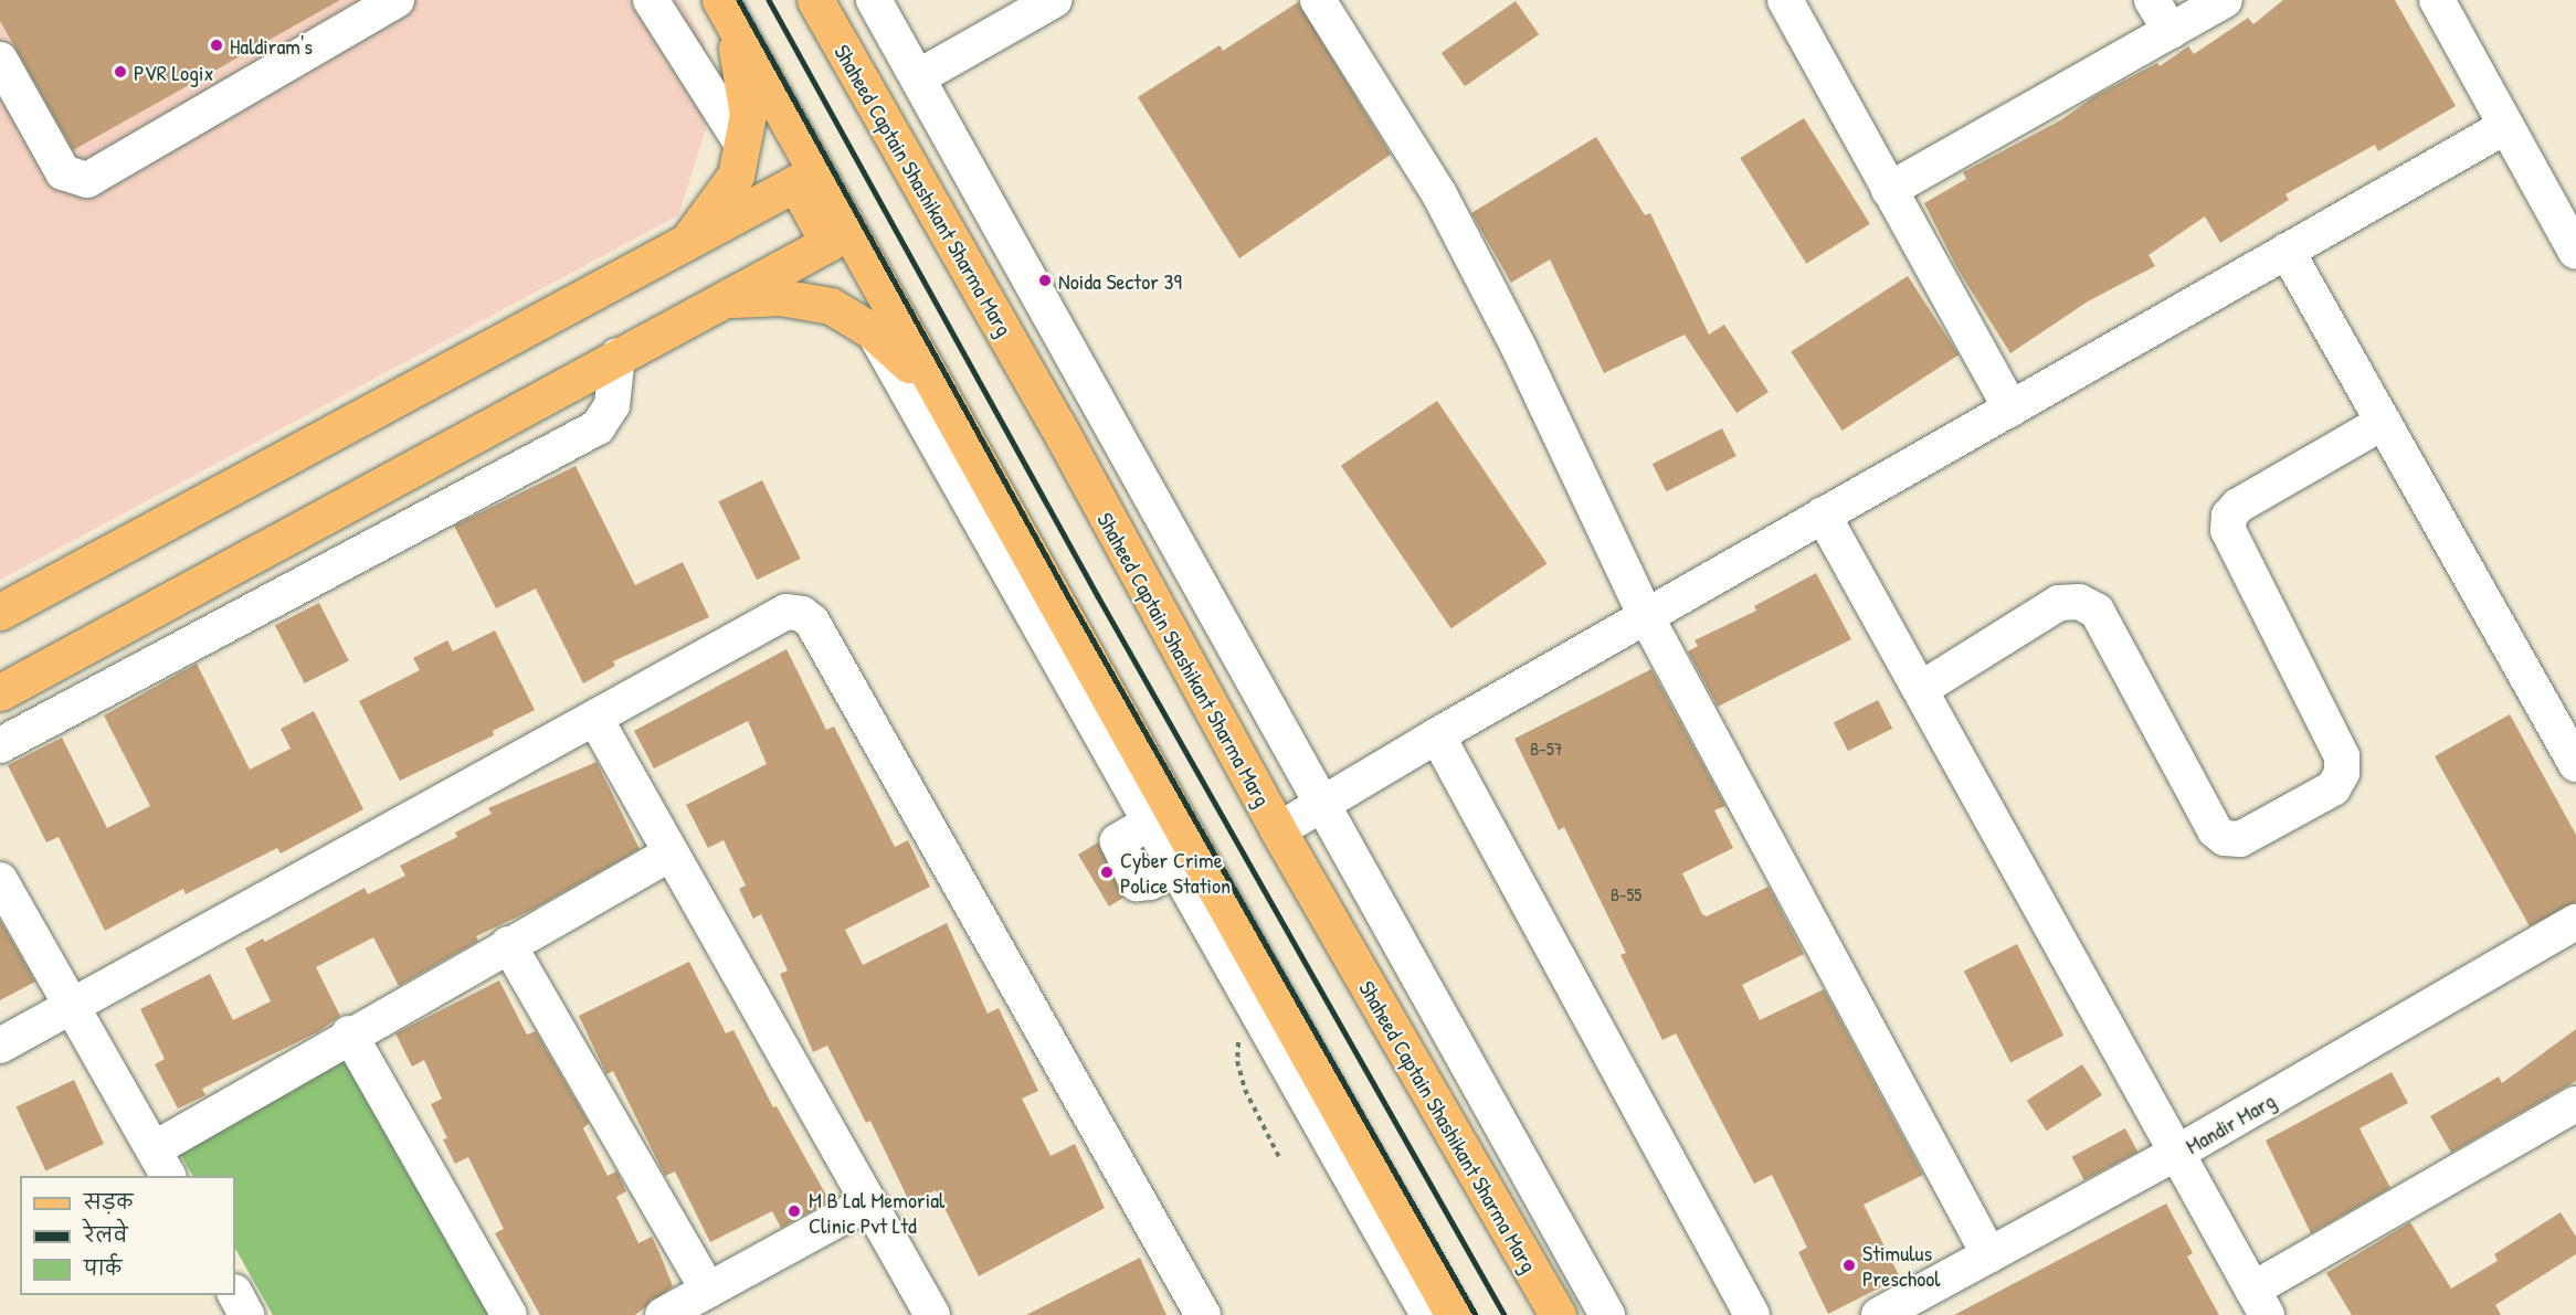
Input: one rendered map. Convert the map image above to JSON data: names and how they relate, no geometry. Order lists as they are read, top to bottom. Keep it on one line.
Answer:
{"streets":{"main road":["Shaheed Captain Shashikant Sharma Marg"],"street":["Mandir Marg"]},"places":["Haldiram's","PVR Logix","Noida Sector 39","Cyber Crime Police Station","M B Lal Memorial Clinic Pvt Ltd","Stimulus Preschool"],"house_numbers":["B-57","B-55"],"legend":["सड़क","रेलवे","पार्क"]}
